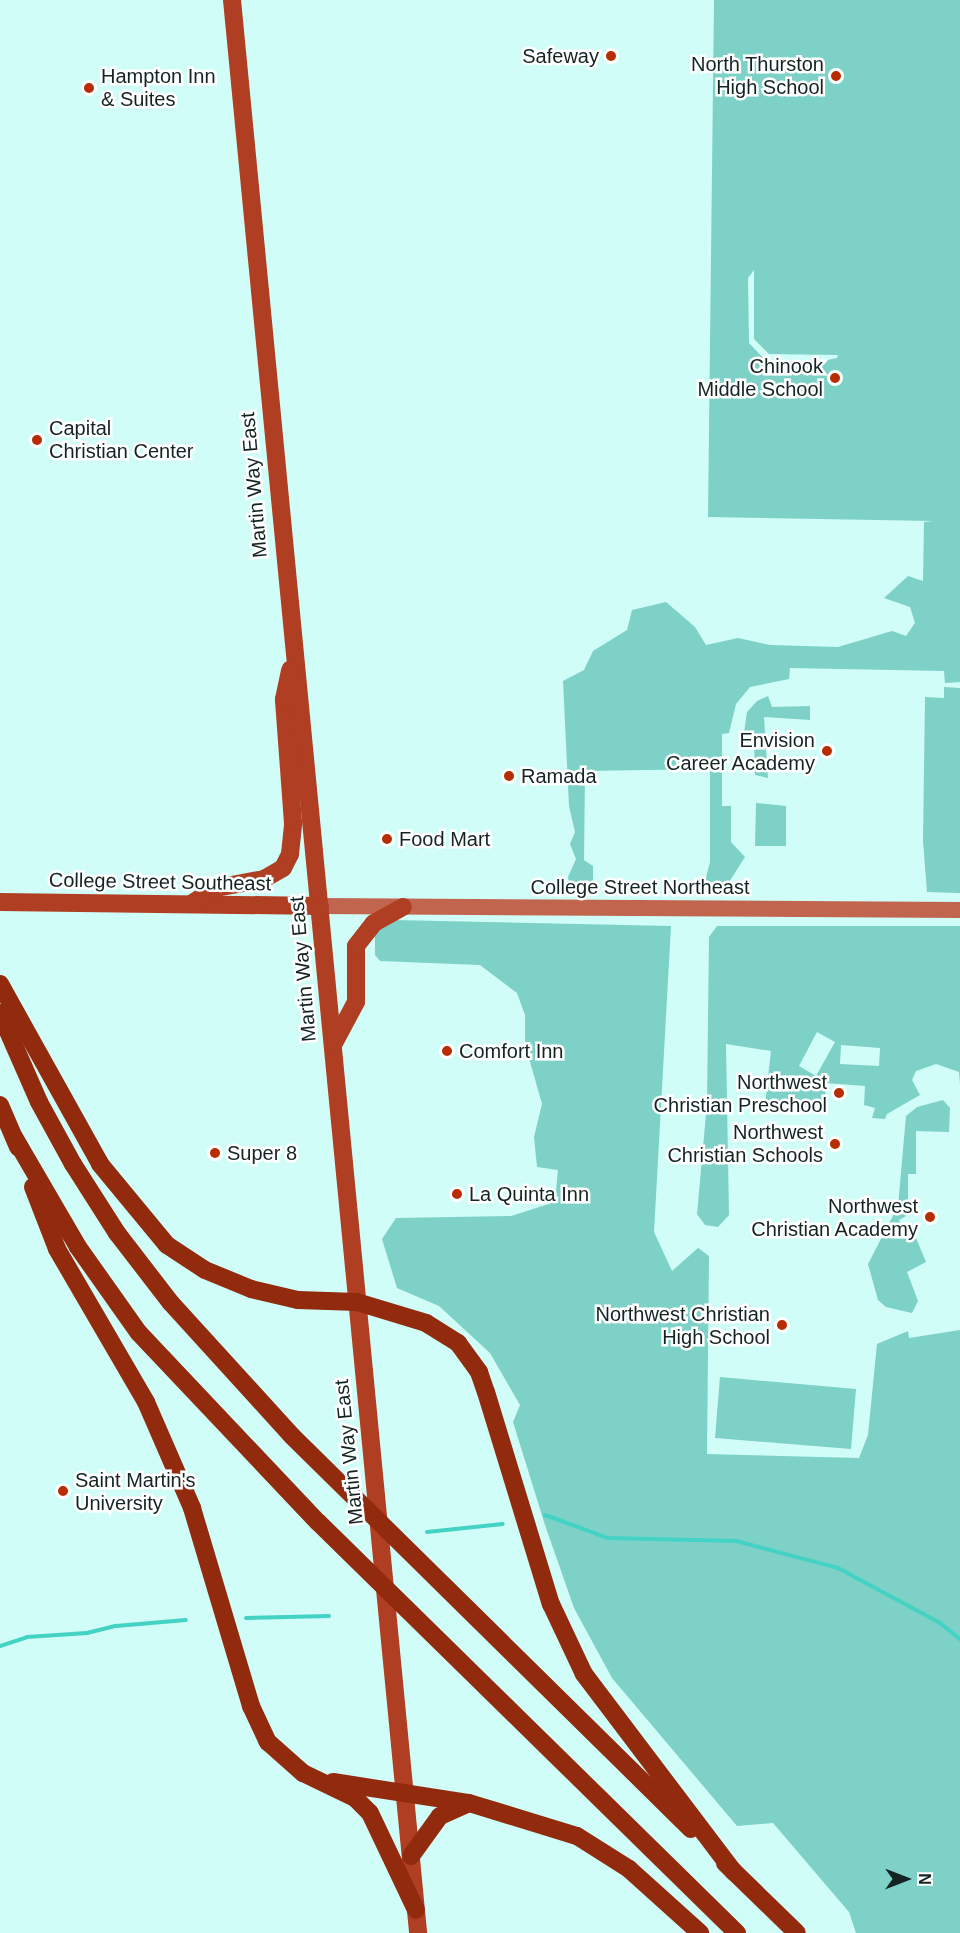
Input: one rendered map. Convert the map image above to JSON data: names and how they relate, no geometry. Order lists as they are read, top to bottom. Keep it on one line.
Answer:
{"streets":{"main road":["Martin Way East","College Street Southeast"],"street":["College Street Northeast"]},"crossings":[["Martin Way East","College Street Southeast"],["Martin Way East","College Street Northeast"],["College Street Southeast","College Street Northeast"]],"places":["Safeway","North Thurston High School","Hampton Inn & Suites","Chinook Middle School","Capital Christian Center","Envision Career Academy","Ramada","Food Mart","Comfort Inn","Northwest Christian Preschool","Northwest Christian Schools","Super 8","La Quinta Inn","Northwest Christian Academy","Northwest Christian High School","Saint Martin's University"],"north":"right"}
